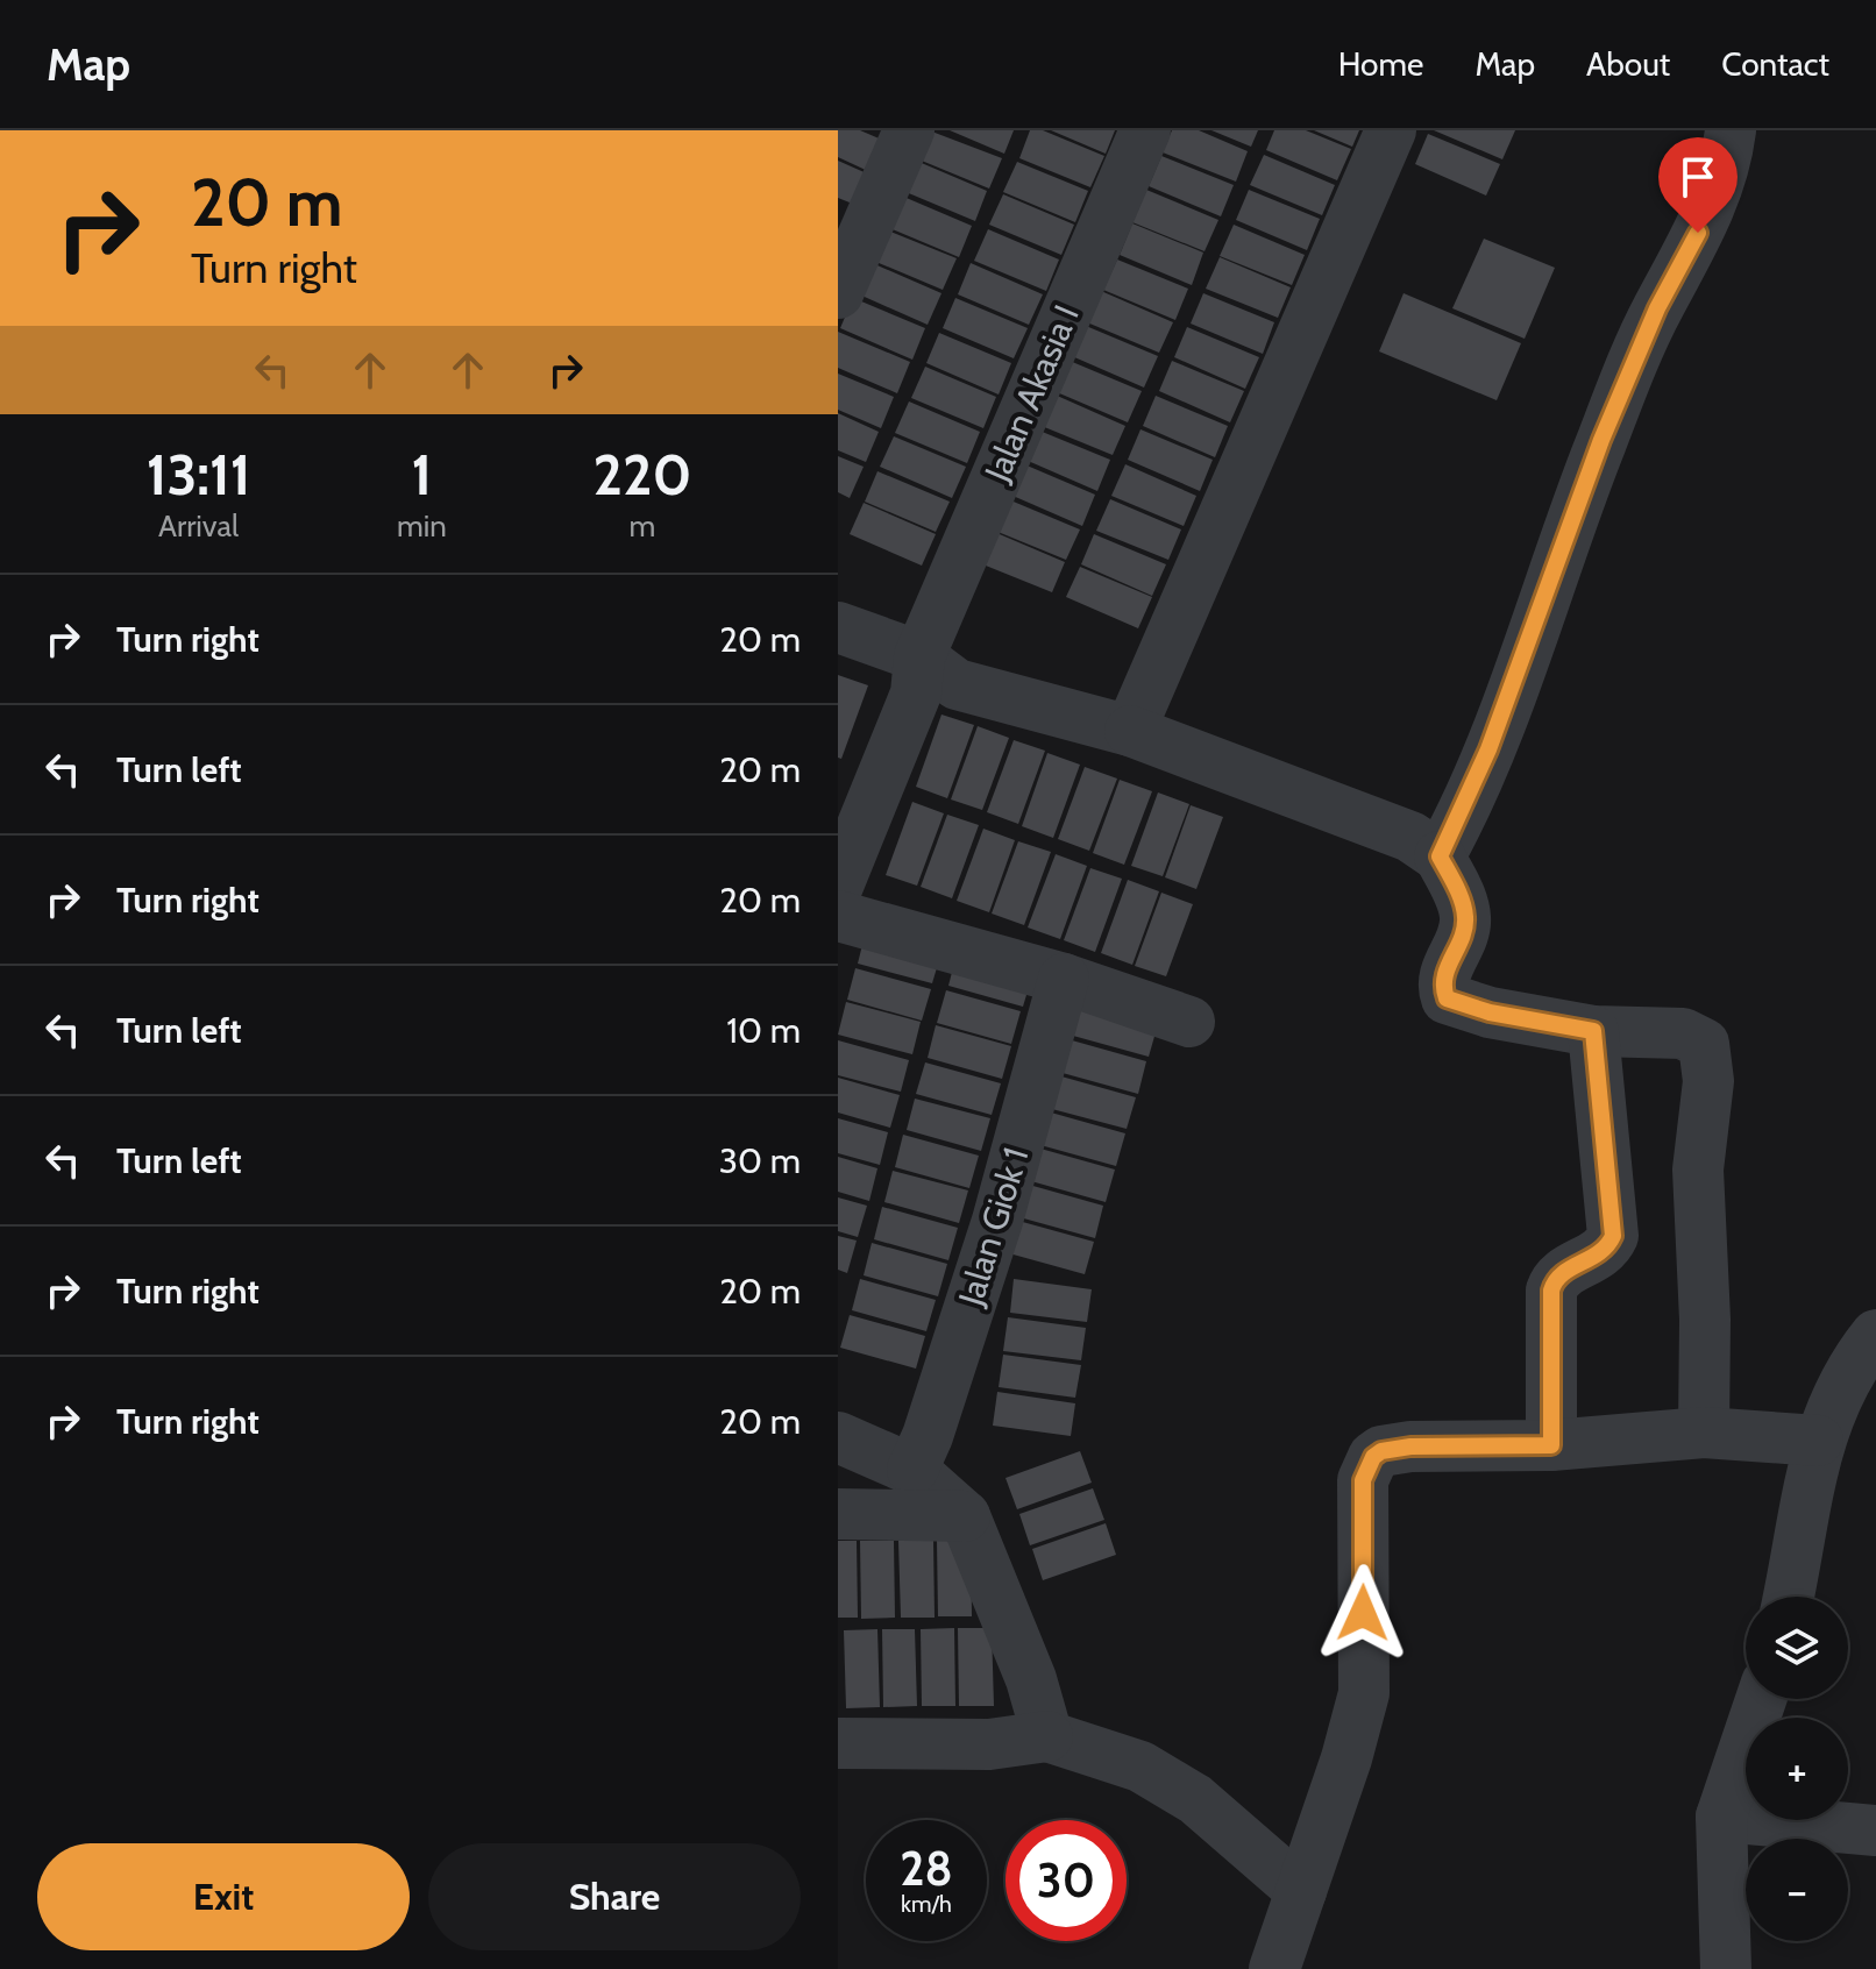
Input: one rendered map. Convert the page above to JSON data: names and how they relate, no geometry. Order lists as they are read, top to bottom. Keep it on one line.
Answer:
{"streets":{"street":["Jalan Akasia I","Jalan Giok 1"]},"page":{"header":"Map","nav":["Home","Map","About","Contact"],"turn":["20 m","Turn right"],"eta":["13:11","Arrival","1","min","220","m"],"list":[{"name":"Turn right","value":"20 m"},{"name":"Turn left","value":"20 m"},{"name":"Turn right","value":"20 m"},{"name":"Turn left","value":"10 m"},{"name":"Turn left","value":"30 m"},{"name":"Turn right","value":"20 m"},{"name":"Turn right","value":"20 m"}],"map_buttons":["+","−"],"speed":"28 km/h","limit":"30","buttons":["Exit","Share"]}}
